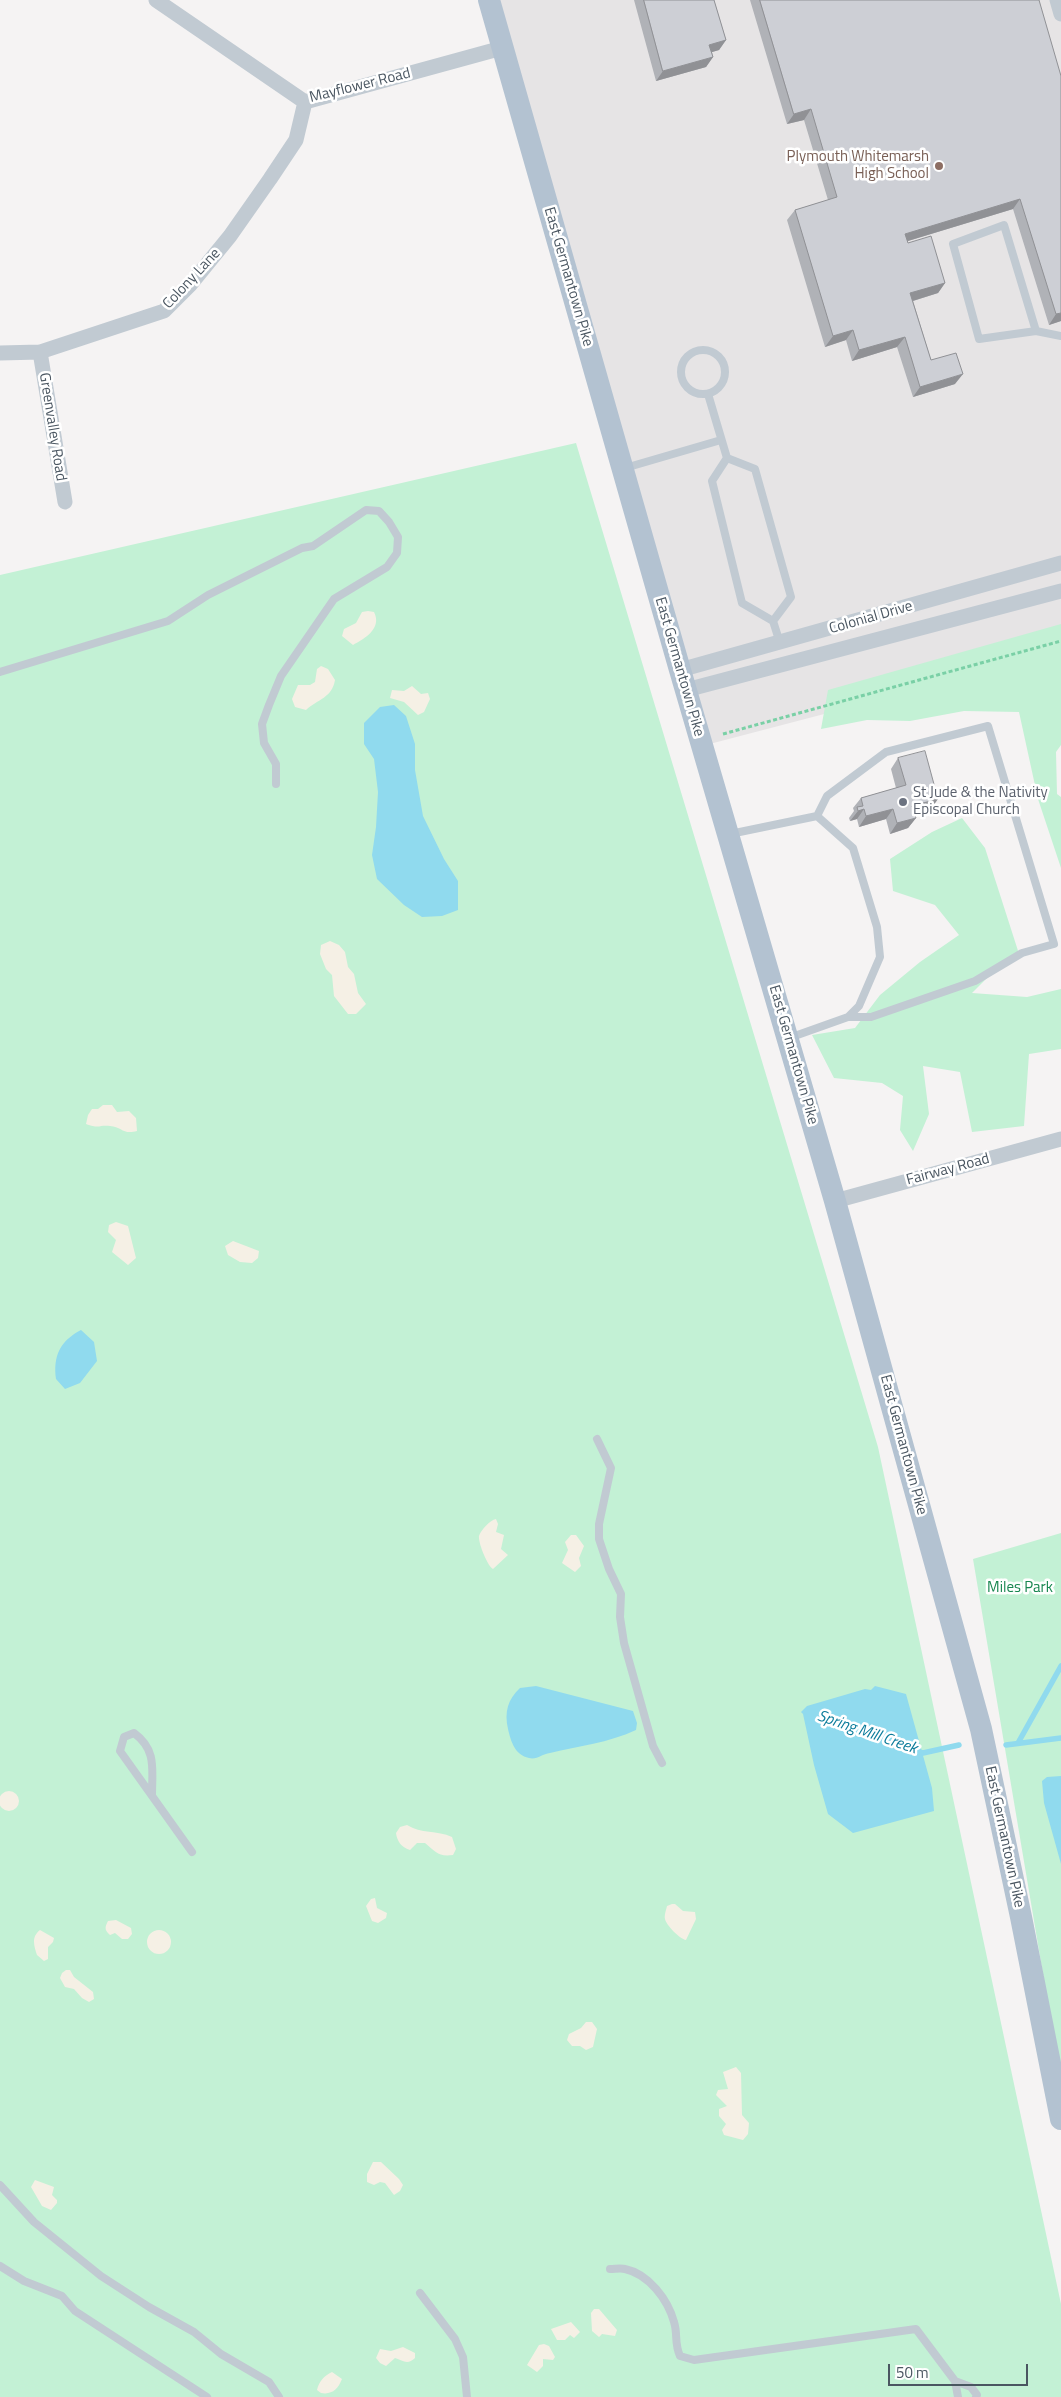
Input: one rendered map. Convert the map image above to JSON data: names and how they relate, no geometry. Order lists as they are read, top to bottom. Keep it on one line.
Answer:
{"streets":{"main road":["East Germantown Pike"],"street":["Mayflower Road","Colony Lane","Greenvalley Road","Colonial Drive","Fairway Road"]},"crossings":[["Mayflower Road","East Germantown Pike"],["Mayflower Road","Colony Lane"],["East Germantown Pike","Colonial Drive"],["East Germantown Pike","Fairway Road"],["Colony Lane","Greenvalley Road"]],"water":["Spring Mill Creek"],"parks":["Miles Park"],"places":["Plymouth Whitemarsh High School","St Jude & the Nativity Episcopal Church"],"scale_bar":"50 m"}
